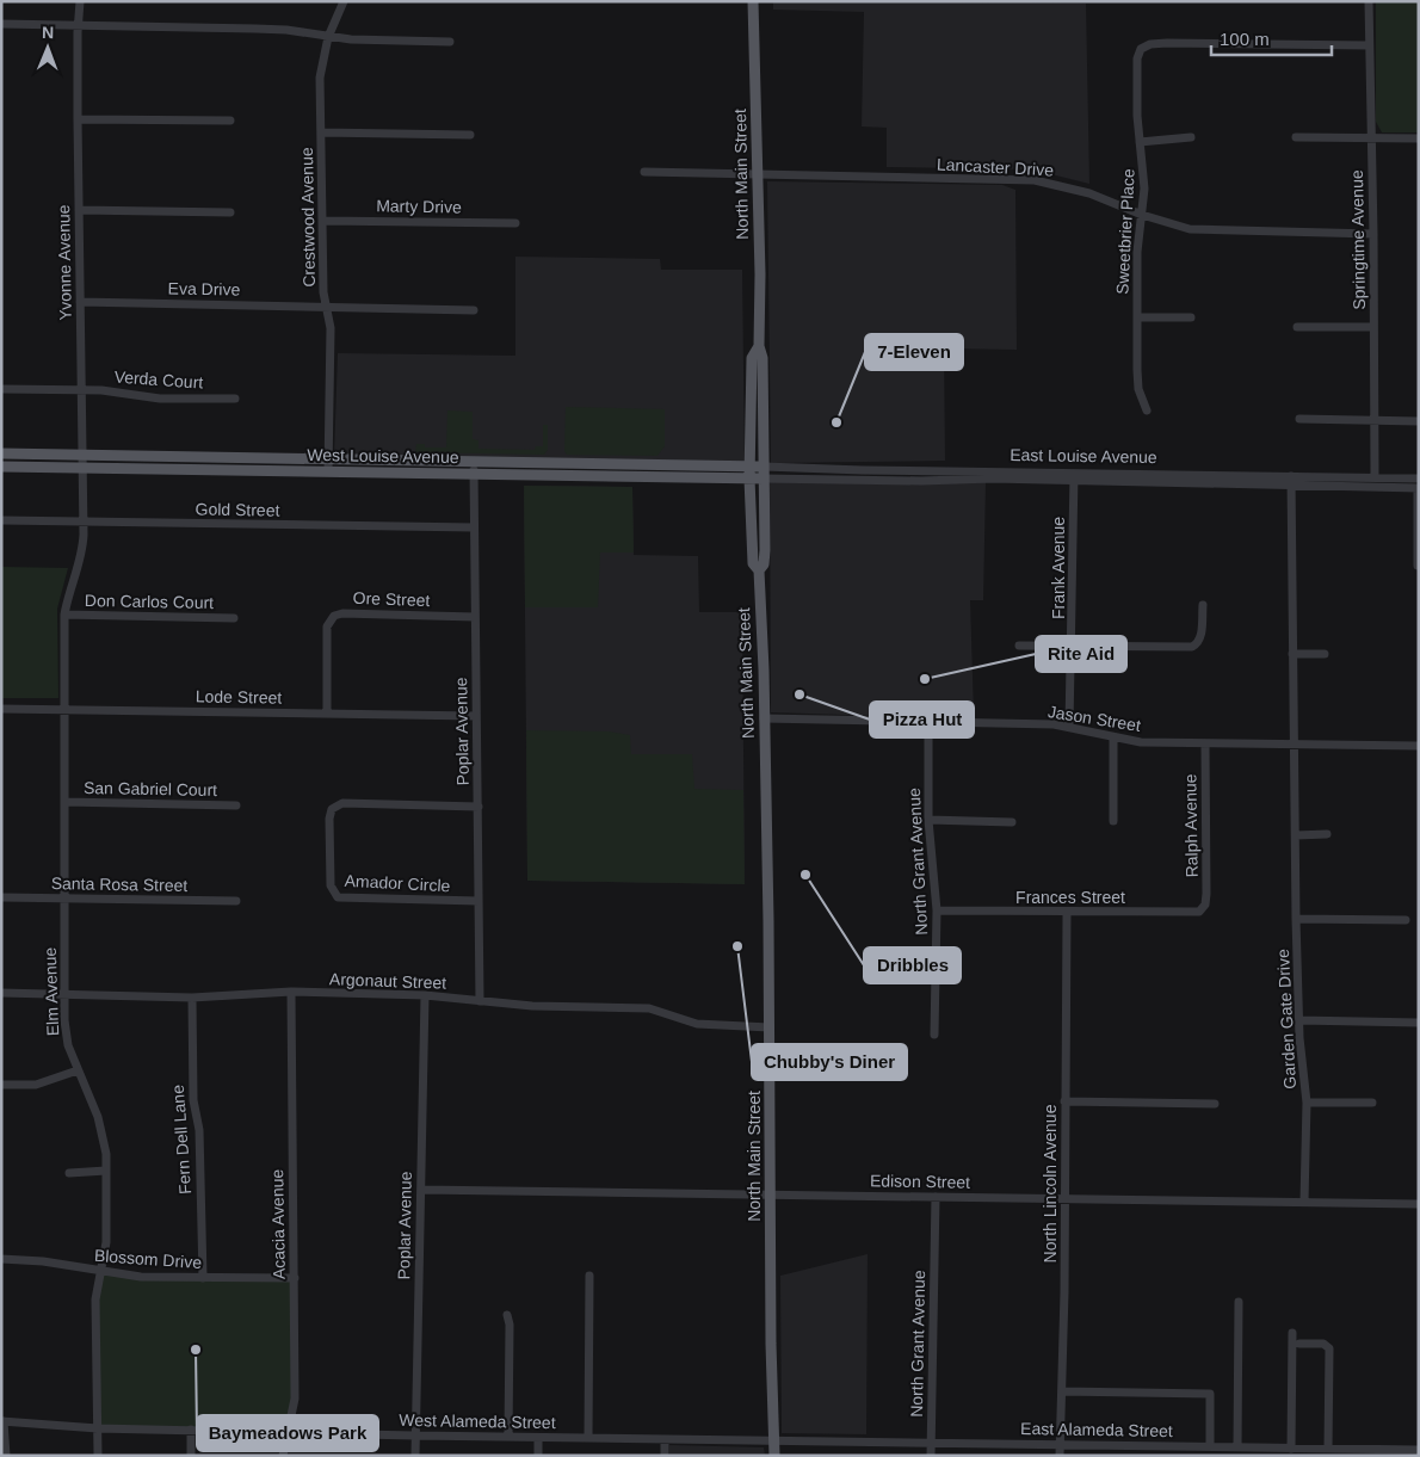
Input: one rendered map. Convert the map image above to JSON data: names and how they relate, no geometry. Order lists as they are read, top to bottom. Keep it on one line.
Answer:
{"streets":{"main road":["North Main Street","West Louise Avenue","East Louise Avenue"],"street":["Lancaster Drive","Marty Drive","Crestwood Avenue","Sweetbrier Place","Springtime Avenue","Yvonne Avenue","Eva Drive","Verda Court","Gold Street","Frank Avenue","Ore Street","Don Carlos Court","Lode Street","Jason Street","Poplar Avenue","San Gabriel Court","Ralph Avenue","North Grant Avenue","Amador Circle","Santa Rosa Street","Frances Street","Argonaut Street","Elm Avenue","Garden Gate Drive","Fern Dell Lane","Edison Street","North Lincoln Avenue","Acacia Avenue","Blossom Drive","West Alameda Street","East Alameda Street"]},"crossings":[["Lancaster Drive","North Main Street"],["Lancaster Drive","Sweetbrier Place"],["Lancaster Drive","Springtime Avenue"],["North Main Street","West Louise Avenue"],["North Main Street","East Louise Avenue"],["North Main Street","Jason Street"],["North Main Street","Argonaut Street"],["North Main Street","Edison Street"],["North Main Street","West Alameda Street"],["North Main Street","East Alameda Street"],["Marty Drive","Crestwood Avenue"],["Crestwood Avenue","Eva Drive"],["Crestwood Avenue","West Louise Avenue"],["Sweetbrier Place","Springtime Avenue"],["Springtime Avenue","East Louise Avenue"],["Yvonne Avenue","Eva Drive"],["Yvonne Avenue","Verda Court"],["Yvonne Avenue","West Louise Avenue"],["Yvonne Avenue","Gold Street"],["Yvonne Avenue","Elm Avenue"],["West Louise Avenue","East Louise Avenue"],["West Louise Avenue","Poplar Avenue"],["East Louise Avenue","Frank Avenue"],["East Louise Avenue","Garden Gate Drive"],["Gold Street","Poplar Avenue"],["Gold Street","Elm Avenue"],["Frank Avenue","Jason Street"],["Ore Street","Lode Street"],["Ore Street","Poplar Avenue"],["Don Carlos Court","Elm Avenue"],["Lode Street","Poplar Avenue"],["Lode Street","Elm Avenue"],["Jason Street","Ralph Avenue"],["Jason Street","North Grant Avenue"],["Jason Street","Garden Gate Drive"],["Poplar Avenue","Amador Circle"],["Poplar Avenue","Argonaut Street"],["Poplar Avenue","Edison Street"],["Poplar Avenue","West Alameda Street"],["San Gabriel Court","Elm Avenue"],["Ralph Avenue","Frances Street"],["North Grant Avenue","Frances Street"],["North Grant Avenue","Edison Street"],["North Grant Avenue","East Alameda Street"],["Santa Rosa Street","Elm Avenue"],["Frances Street","North Lincoln Avenue"],["Argonaut Street","Elm Avenue"],["Argonaut Street","Fern Dell Lane"],["Argonaut Street","Acacia Avenue"],["Elm Avenue","Blossom Drive"],["Elm Avenue","West Alameda Street"],["Garden Gate Drive","Edison Street"],["Fern Dell Lane","Blossom Drive"],["Edison Street","North Lincoln Avenue"],["North Lincoln Avenue","East Alameda Street"],["Acacia Avenue","Blossom Drive"],["Acacia Avenue","West Alameda Street"],["West Alameda Street","East Alameda Street"]],"places":["7-Eleven","Rite Aid","Pizza Hut","Dribbles","Chubby's Diner","Baymeadows Park"],"scale_bar":"100 m","north":"top"}
